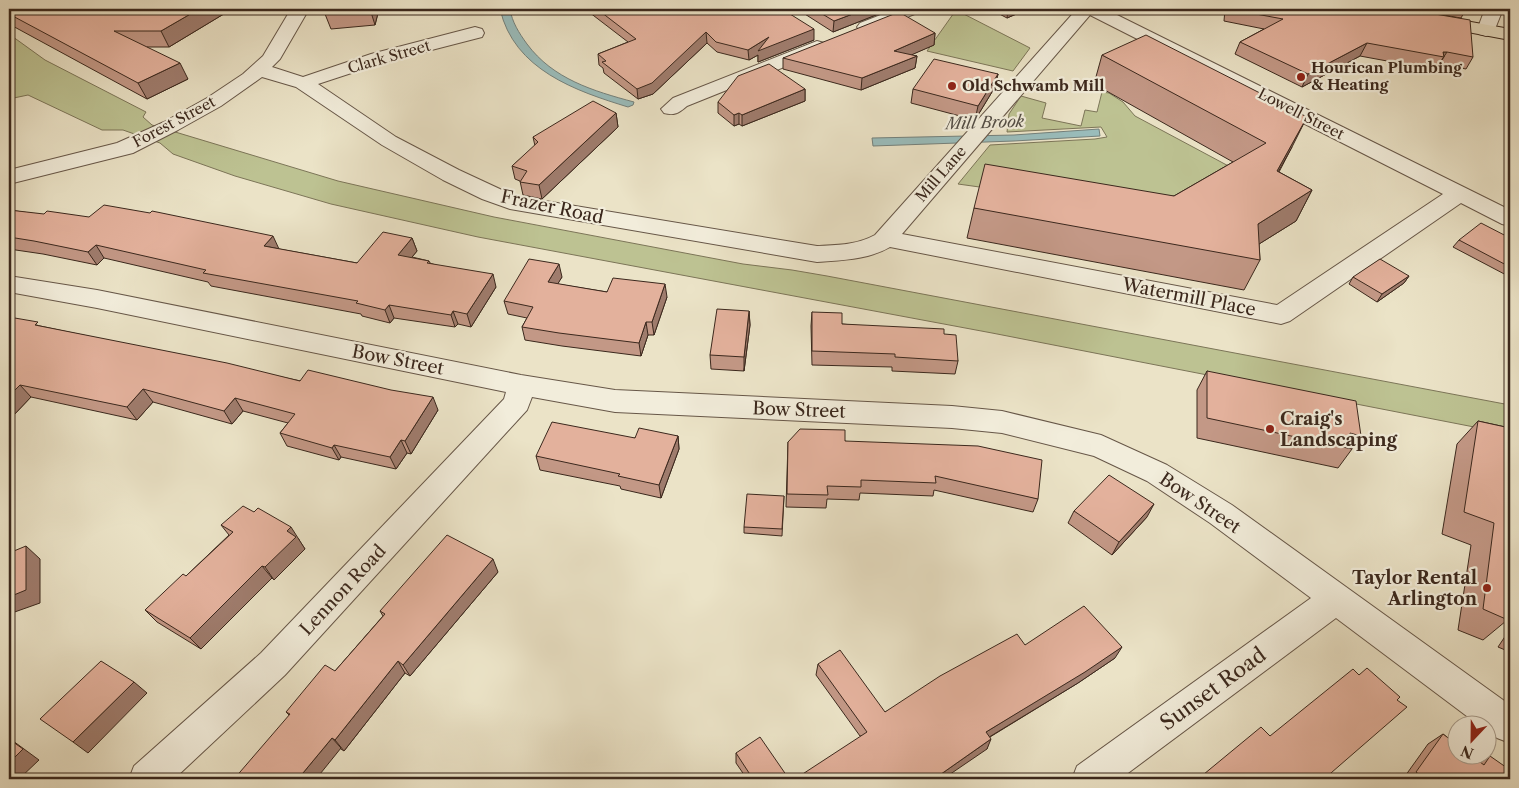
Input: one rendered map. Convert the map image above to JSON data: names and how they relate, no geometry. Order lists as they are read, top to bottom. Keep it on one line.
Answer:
{"streets":{"street":["Clark Street","Lowell Street","Forest Street","Mill Lane","Frazer Road","Watermill Place","Bow Street","Lennon Road","Sunset Road"]},"crossings":[["Clark Street","Frazer Road"],["Lowell Street","Watermill Place"],["Forest Street","Frazer Road"],["Mill Lane","Frazer Road"],["Mill Lane","Watermill Place"],["Frazer Road","Watermill Place"],["Bow Street","Lennon Road"],["Bow Street","Sunset Road"]],"water":["Mill Brook"],"places":["Hourican Plumbing & Heating","Old Schwamb Mill","Craig's Landscaping","Taylor Rental Arlington"],"north":"bottom"}
